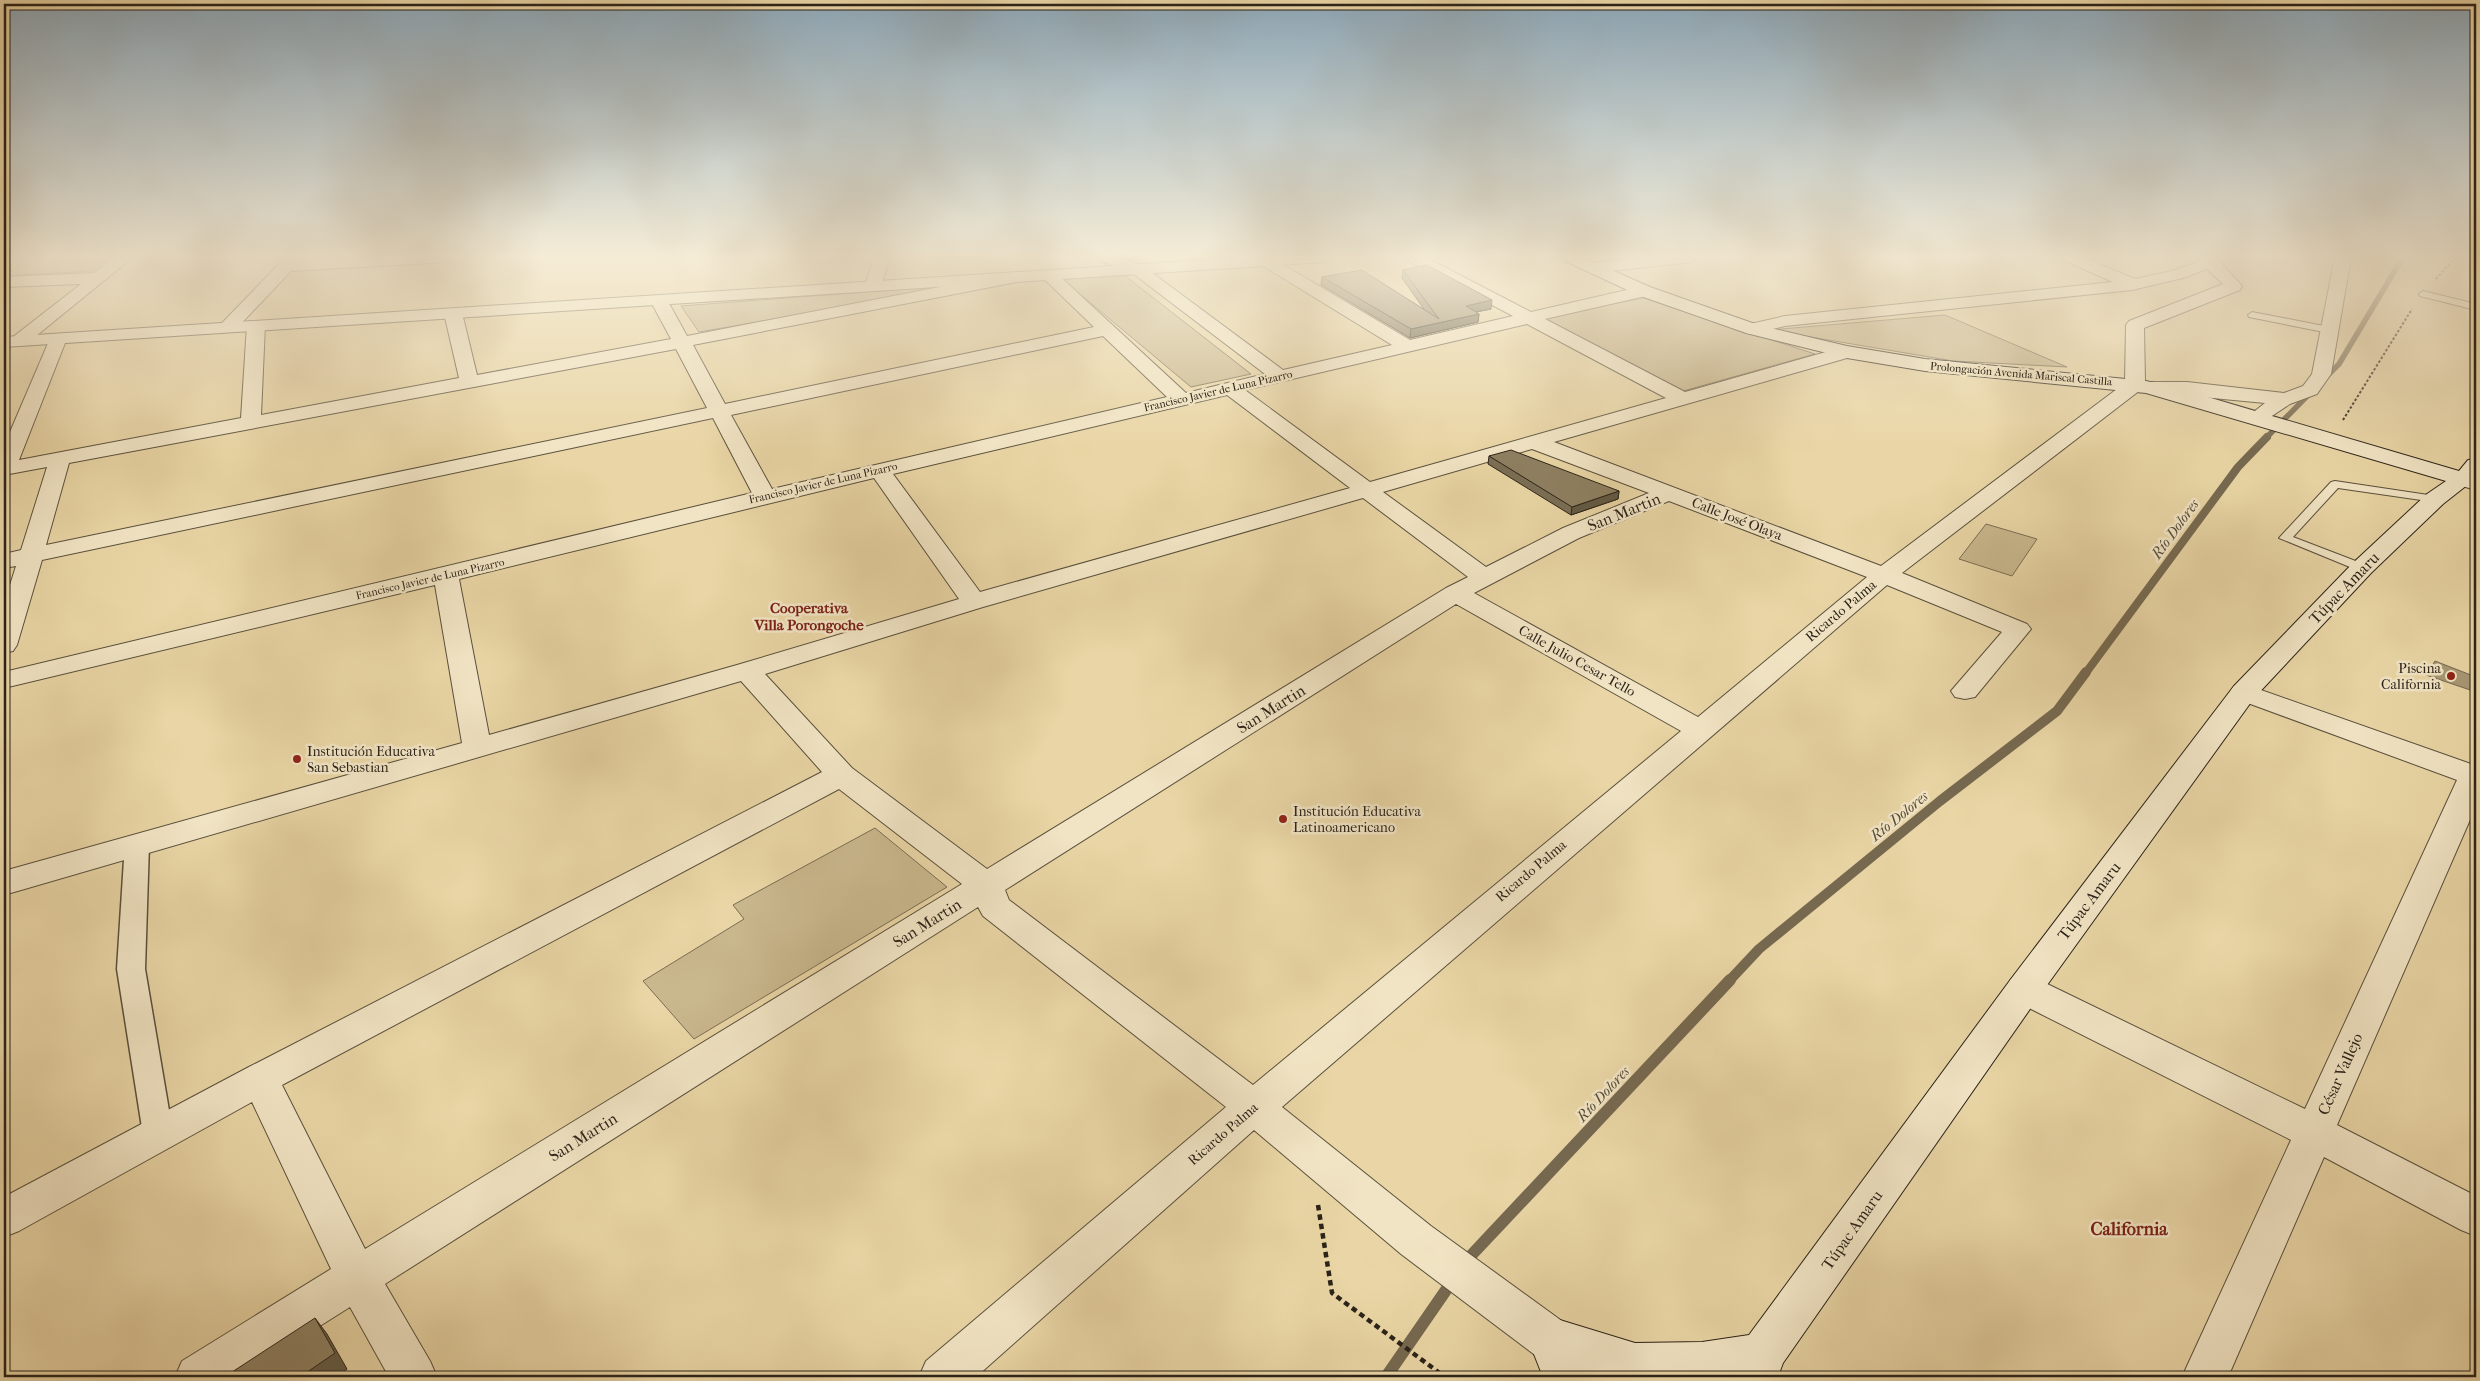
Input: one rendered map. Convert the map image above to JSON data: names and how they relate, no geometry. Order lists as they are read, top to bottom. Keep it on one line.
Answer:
{"streets":{"street":["Prolongación Avenida Mariscal Castilla","Francisco Javier de Luna Pizarro","San Martin","Calle José Olaya","Túpac Amaru","Ricardo Palma","Calle Julio Cesar Tello","César Vallejo"]},"crossings":[["Prolongación Avenida Mariscal Castilla","Túpac Amaru"],["Prolongación Avenida Mariscal Castilla","Ricardo Palma"],["San Martin","Calle José Olaya"],["San Martin","Calle Julio Cesar Tello"],["Calle José Olaya","Ricardo Palma"],["Ricardo Palma","Calle Julio Cesar Tello"]],"districts":["Cooperativa Villa Porongoche","California"],"water":["Río Dolores"],"places":["Piscina California","Institución Educativa San Sebastian","Institución Educativa Latinoamericano"]}
